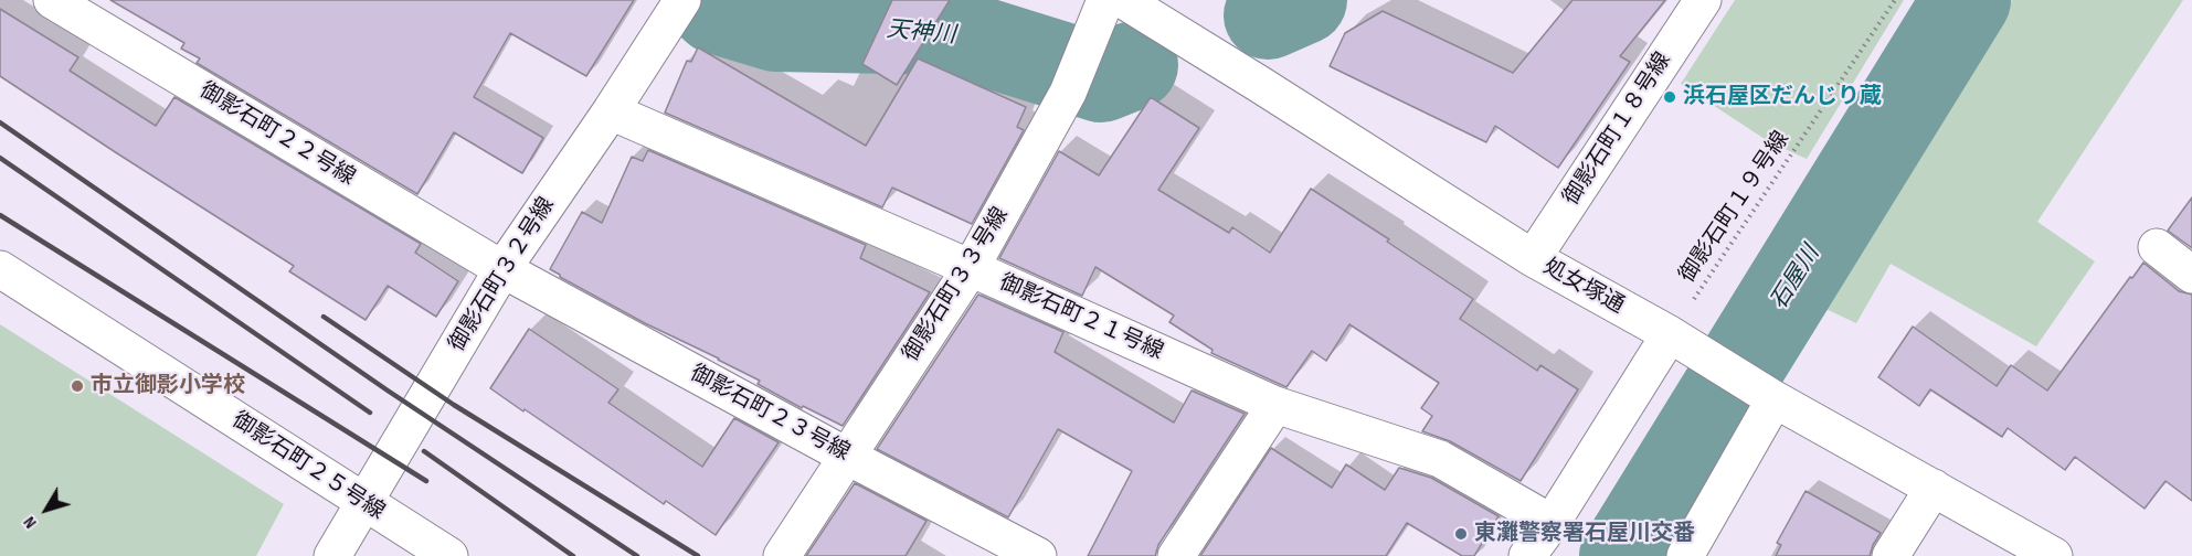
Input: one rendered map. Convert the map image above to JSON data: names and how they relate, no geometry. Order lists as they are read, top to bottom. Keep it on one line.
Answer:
{"streets":{"street":["御影石町１８号線","御影石町２２号線","御影石町３２号線","御影石町３３号線","処女塚通","御影石町２１号線","御影石町２３号線","御影石町２５号線"],"path":["御影石町１９号線"]},"crossings":[["御影石町１８号線","処女塚通"],["御影石町２２号線","御影石町３２号線"],["御影石町２２号線","御影石町２３号線"],["御影石町１９号線","処女塚通"],["御影石町３２号線","御影石町２１号線"],["御影石町３２号線","御影石町２３号線"],["御影石町３２号線","御影石町２５号線"],["御影石町３３号線","御影石町２１号線"],["御影石町３３号線","御影石町２３号線"]],"water":["天神川","石屋川"],"places":["浜石屋区だんじり蔵","市立御影小学校","東灘警察署石屋川交番"],"north":"bottom left"}
